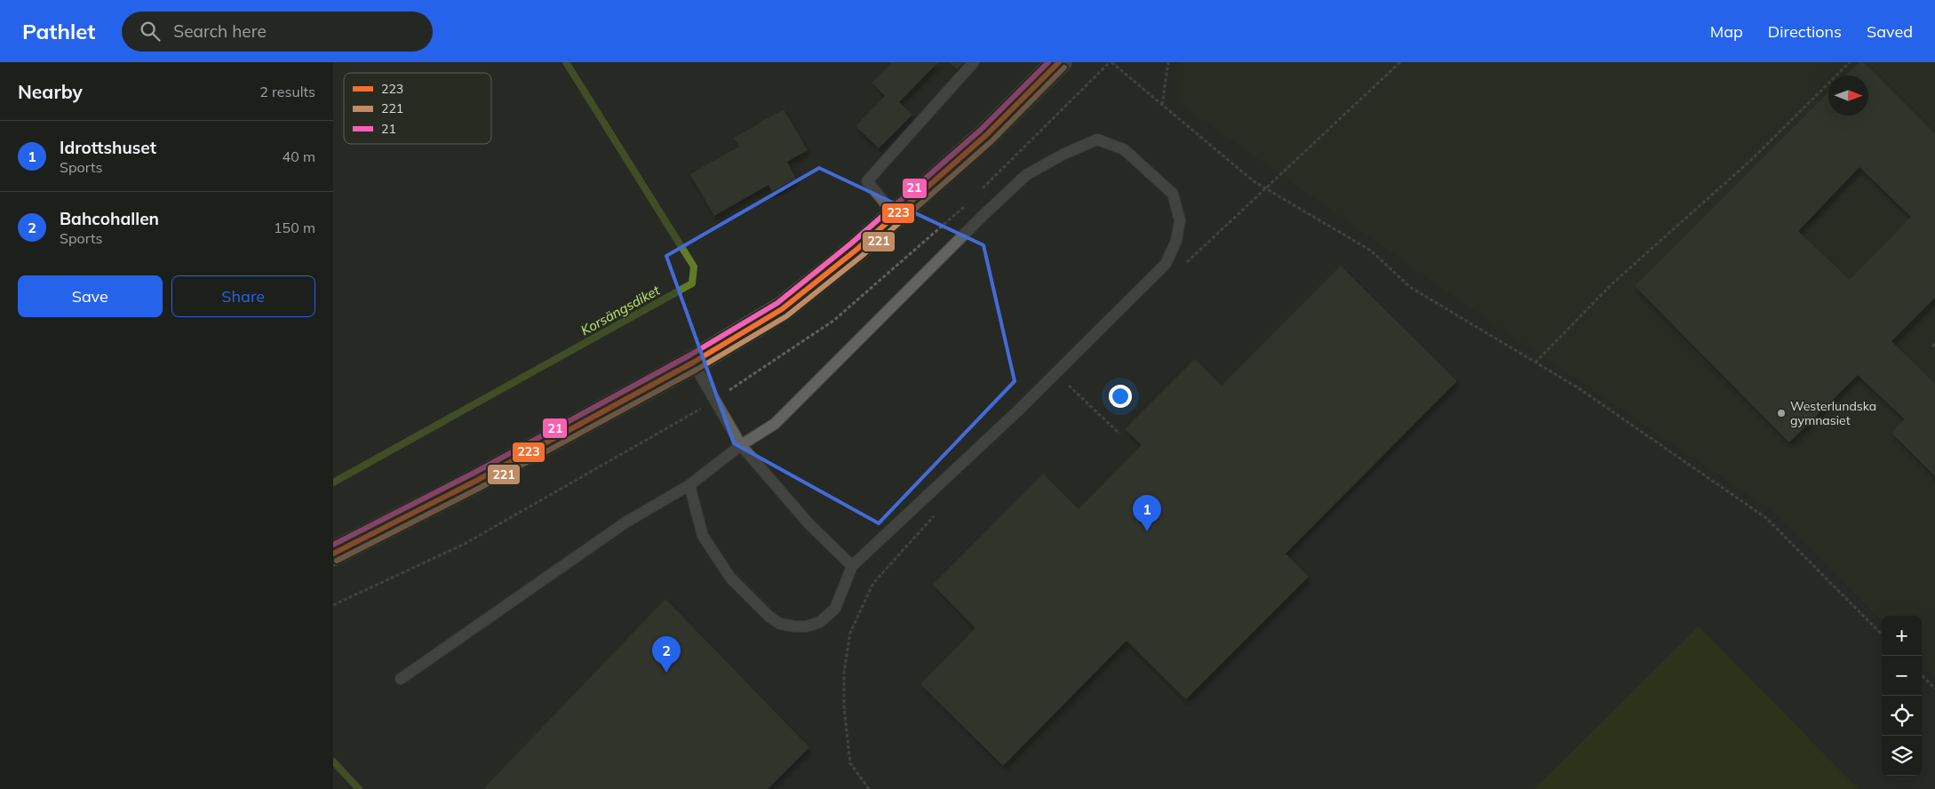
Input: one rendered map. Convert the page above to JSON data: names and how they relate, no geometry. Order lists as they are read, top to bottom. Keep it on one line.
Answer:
{"water":["Korsängsdiket"],"places":["Westerlundska gymnasiet"],"lines":["transit line 223","transit line 21","transit line 221"],"legend":["223","221","21"],"north":"right","page":{"header":"Pathlet","search":"Search here","nav":["Map","Directions","Saved"],"heading":["Nearby","2 results"],"list":[{"mark":"1","name":"Idrottshuset","note":"Sports","value":"40 m"},{"mark":"2","name":"Bahcohallen","note":"Sports","value":"150 m"}],"buttons":["Save","Share"],"pins":["1","2"],"map_buttons":["+","−"]}}
